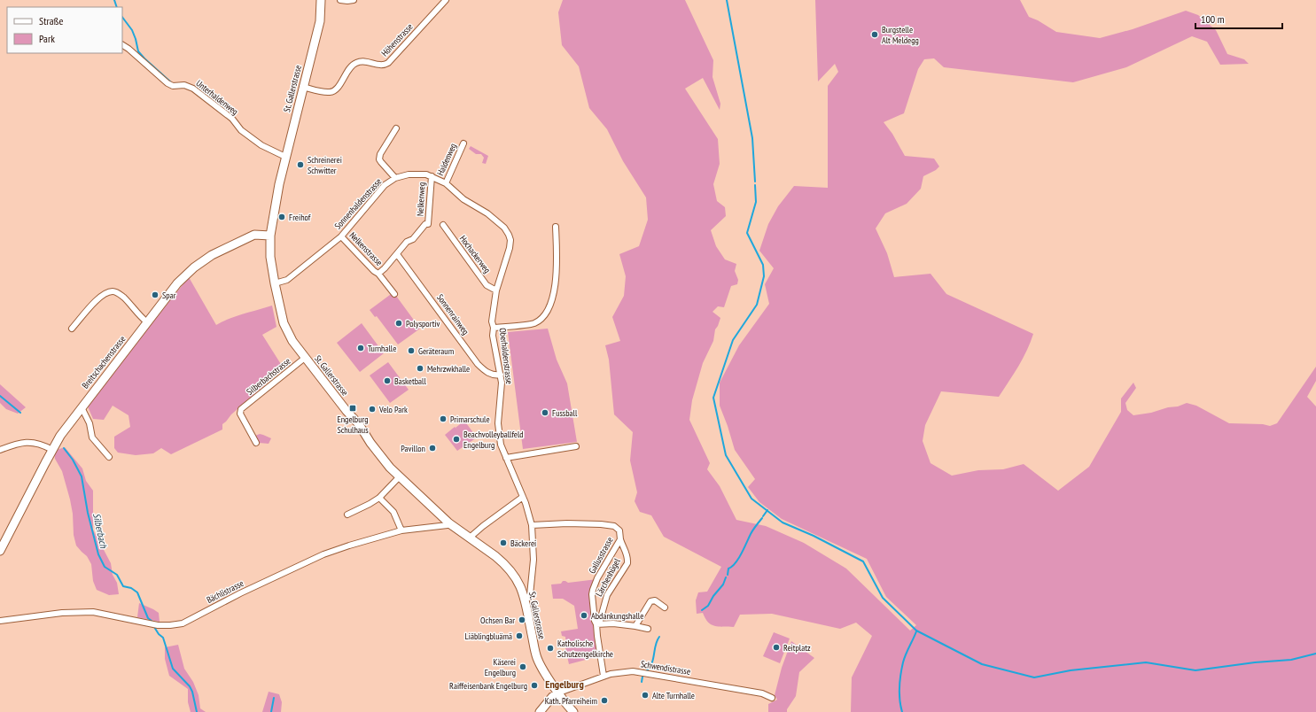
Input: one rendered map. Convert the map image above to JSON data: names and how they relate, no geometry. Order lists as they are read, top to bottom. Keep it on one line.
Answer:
{"streets":{"street":["Höhenstrasse","St. Gallerstrasse","Unterhaldenweg","Haldenweg","Nelkenweg","Sonnenhaldenstrasse","Nelkenstrasse","Hochackerweg","Sonnenrainweg","Oberhaldenstrasse","Breitschachenstrasse","Silberbachstrasse","Gallusstrasse","Lärchenhügel","Bächlistrasse","Schwendistrasse"]},"crossings":[["Höhenstrasse","St. Gallerstrasse"],["St. Gallerstrasse","Unterhaldenweg"],["St. Gallerstrasse","Sonnenhaldenstrasse"],["St. Gallerstrasse","Oberhaldenstrasse"],["St. Gallerstrasse","Breitschachenstrasse"],["St. Gallerstrasse","Silberbachstrasse"],["St. Gallerstrasse","Bächlistrasse"],["St. Gallerstrasse","Schwendistrasse"],["Haldenweg","Sonnenhaldenstrasse"],["Haldenweg","Oberhaldenstrasse"],["Nelkenweg","Sonnenhaldenstrasse"],["Nelkenweg","Nelkenstrasse"],["Sonnenhaldenstrasse","Nelkenstrasse"],["Sonnenhaldenstrasse","Oberhaldenstrasse"],["Nelkenstrasse","Sonnenrainweg"],["Hochackerweg","Oberhaldenstrasse"],["Sonnenrainweg","Oberhaldenstrasse"],["Oberhaldenstrasse","Gallusstrasse"],["Gallusstrasse","Lärchenhügel"],["Gallusstrasse","Schwendistrasse"]],"districts":["Engelburg"],"water":["Silberbach"],"places":{"other":["Burgstelle Alt Meldegg","Schreinerei Schwitter","Freihof","Spar","Polysportiv","Turnhalle","Geräteraum","Mehrzwkhalle","Basketball","Velo Park","Fussball","Primarschule","Beachvolleyballfeld Engelburg","Pavillon","Bäckerei","Abdankungshalle","Ochsen Bar","Liäblingbluämä","Reitplatz","Katholische Schutzengelkirche","Käserei Engelburg","Raiffeisenbank Engelburg","Alte Turnhalle","Kath. Pfarreiheim"],"transit":["Engelburg Schulhaus"]},"legend":["Straße","Park"],"scale_bar":"100 m"}
